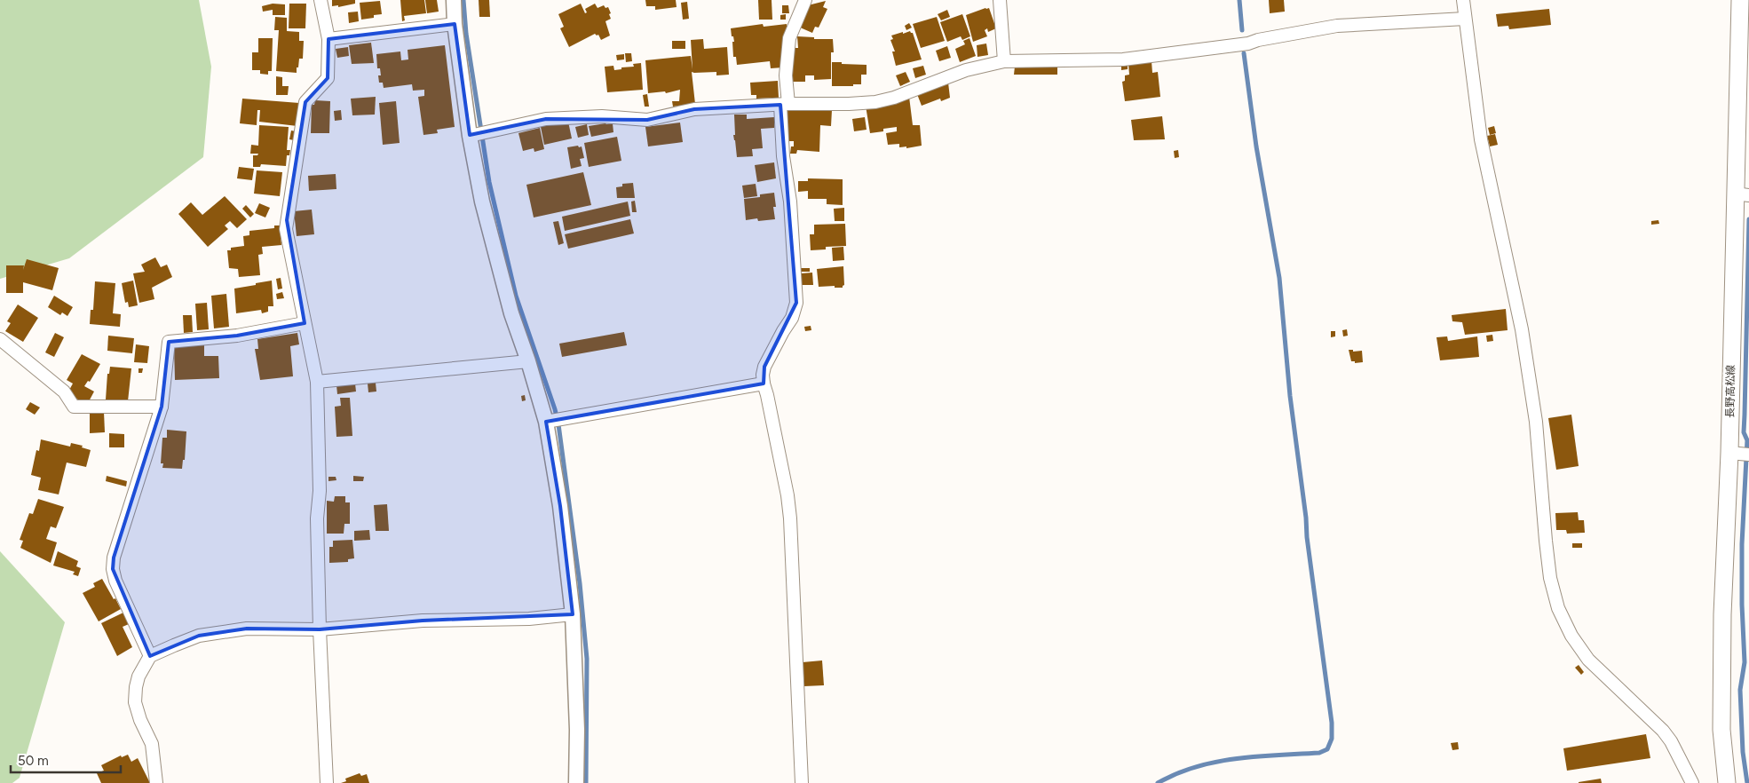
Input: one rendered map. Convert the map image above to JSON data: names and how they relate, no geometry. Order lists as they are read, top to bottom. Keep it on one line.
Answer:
{"streets":{"main road":["長野高松線"]},"scale_bar":"50 m"}
